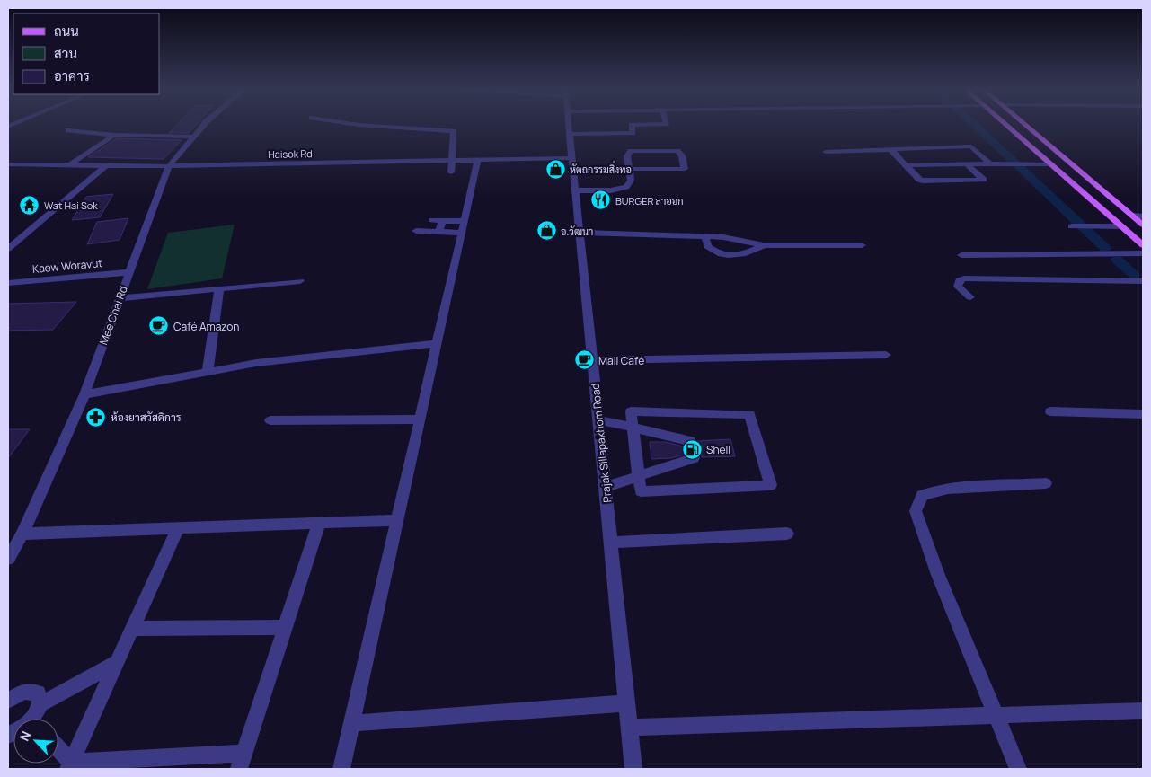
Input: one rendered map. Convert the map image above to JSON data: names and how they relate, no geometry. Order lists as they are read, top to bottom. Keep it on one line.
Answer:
{"streets":{"street":["Haisok Rd","Kaew Woravut","Mee Chai Rd","Prajak Sillapakhom Road"]},"crossings":[["Haisok Rd","Mee Chai Rd"],["Haisok Rd","Prajak Sillapakhom Road"],["Kaew Woravut","Mee Chai Rd"]],"places":{"shop":["หัตถกรรมสิ่งทอ","อ.วัฒนา"],"restaurant":["BURGER ลาออก"],"temple":["Wat Hai Sok"],"cafe":["Café Amazon","Mali Café"],"pharmacy":["ห้องยาสวัสดิการ"],"fuel station":["Shell"]},"legend":["ถนน","สวน","อาคาร"],"north":"top left"}
